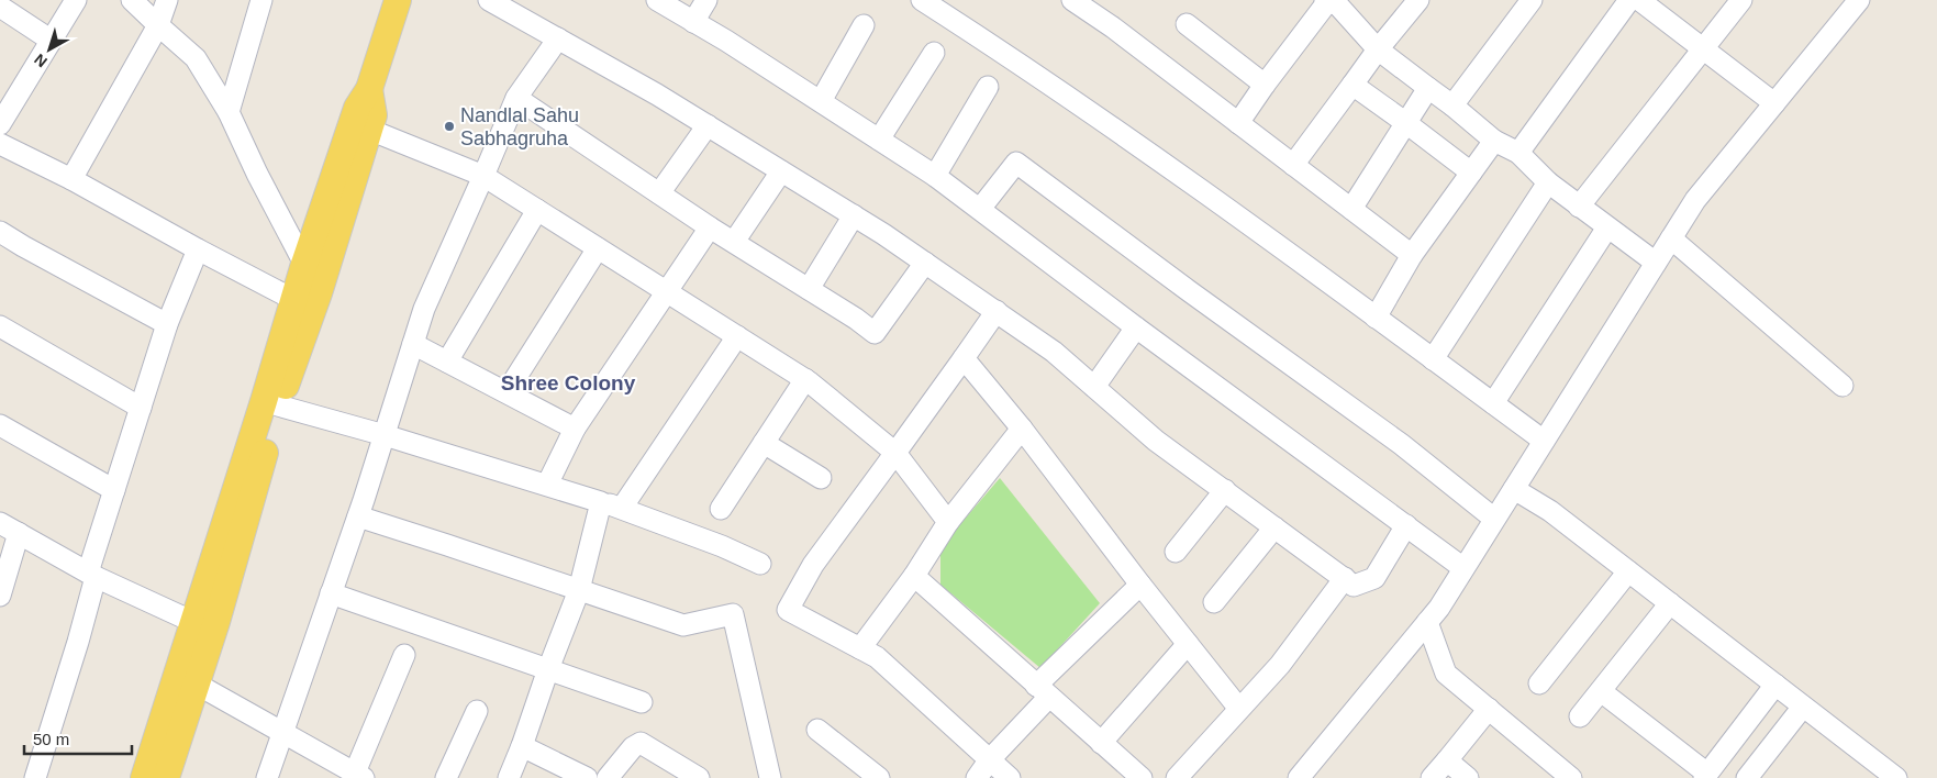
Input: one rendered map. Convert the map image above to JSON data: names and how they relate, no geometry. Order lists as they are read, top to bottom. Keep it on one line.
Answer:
{"districts":["Shree Colony"],"places":["Nandlal Sahu Sabhagruha"],"scale_bar":"50 m","north":"bottom left"}
